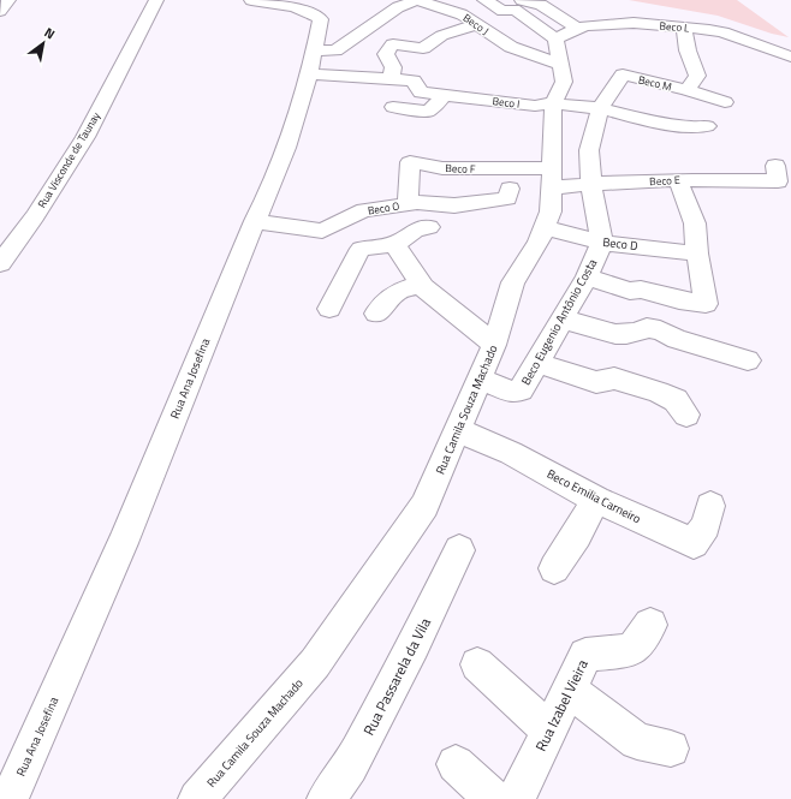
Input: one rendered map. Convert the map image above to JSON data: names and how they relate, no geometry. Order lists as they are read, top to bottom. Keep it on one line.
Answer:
{"streets":{"street":["Beco J","Beco L","Beco M","Beco I","Rua Visconde de Taunay","Beco F","Beco E","Beco O","Beco D","Beco Eugenio Antônio Costa","Rua Ana Josefina","Rua Camila Souza Machado","Beco Emilia Carneiro","Rua Passarela da Vila","Rua Izabel Vieira"]},"crossings":[["Beco J","Beco I"],["Beco J","Rua Ana Josefina"],["Beco J","Rua Camila Souza Machado"],["Beco L","Rua Camila Souza Machado"],["Beco M","Beco I"],["Beco I","Rua Ana Josefina"],["Beco I","Rua Camila Souza Machado"],["Beco F","Beco E"],["Beco F","Beco O"],["Beco F","Rua Camila Souza Machado"],["Beco E","Rua Camila Souza Machado"],["Beco O","Rua Ana Josefina"],["Beco D","Beco Eugenio Antônio Costa"],["Beco D","Rua Camila Souza Machado"],["Beco Eugenio Antônio Costa","Rua Camila Souza Machado"],["Rua Camila Souza Machado","Beco Emilia Carneiro"]],"north":"top right"}
